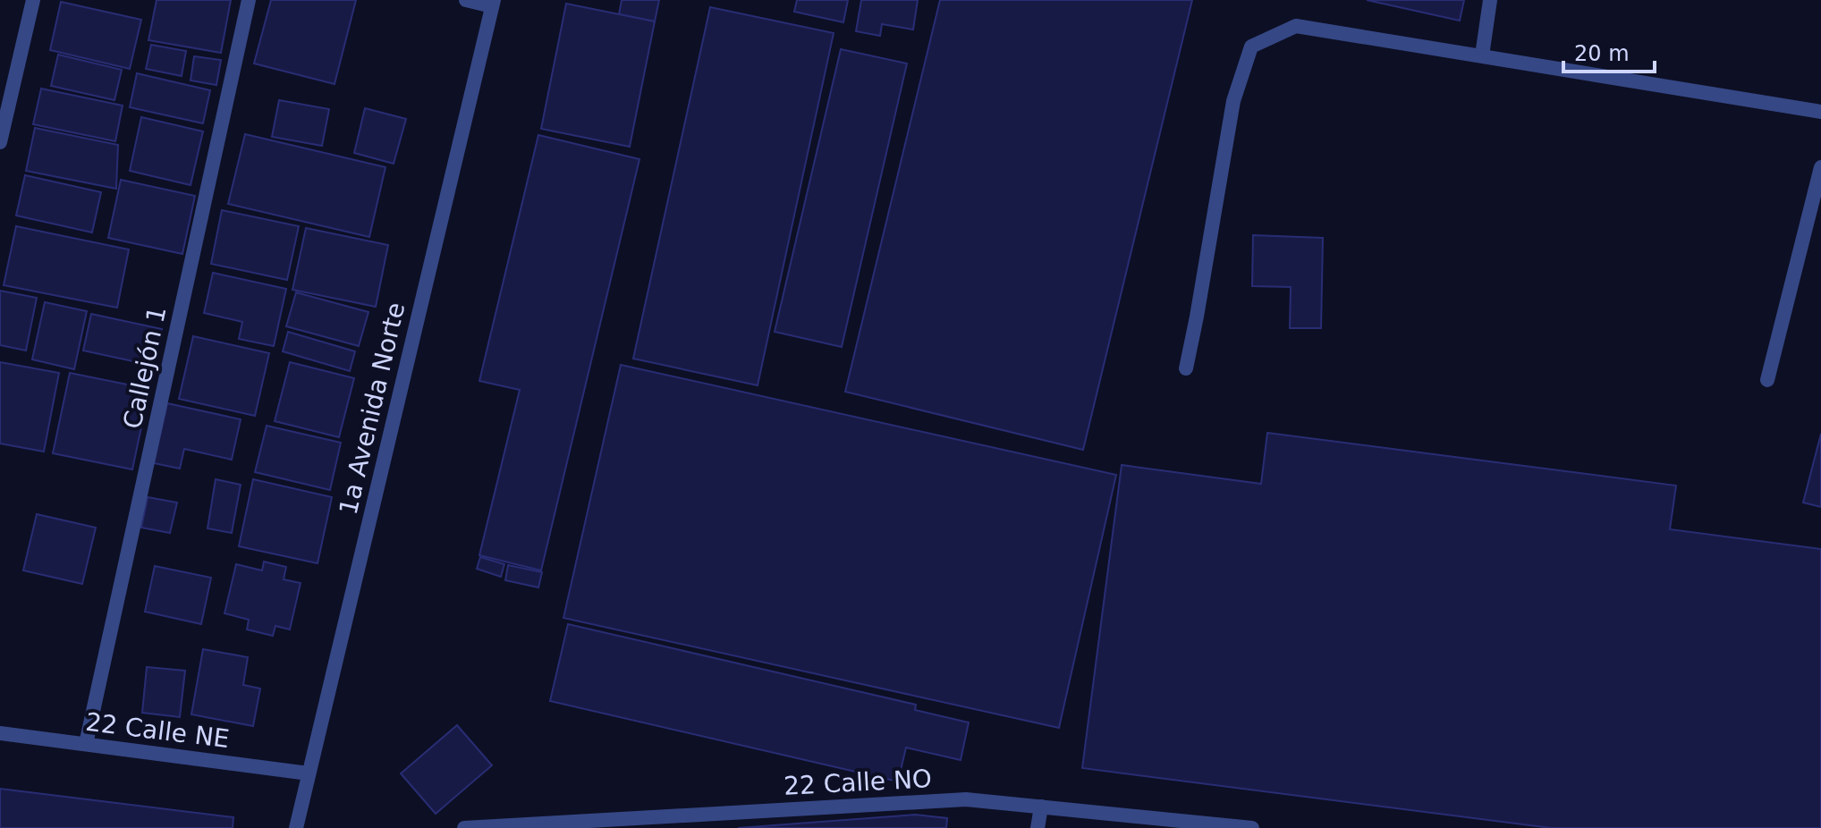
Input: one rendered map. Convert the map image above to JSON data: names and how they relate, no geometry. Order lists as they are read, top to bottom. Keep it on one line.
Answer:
{"streets":{"street":["Callejón 1","1a Avenida Norte","22 Calle NE","22 Calle NO"]},"crossings":[["Callejón 1","22 Calle NE"],["1a Avenida Norte","22 Calle NE"]],"scale_bar":"20 m"}
